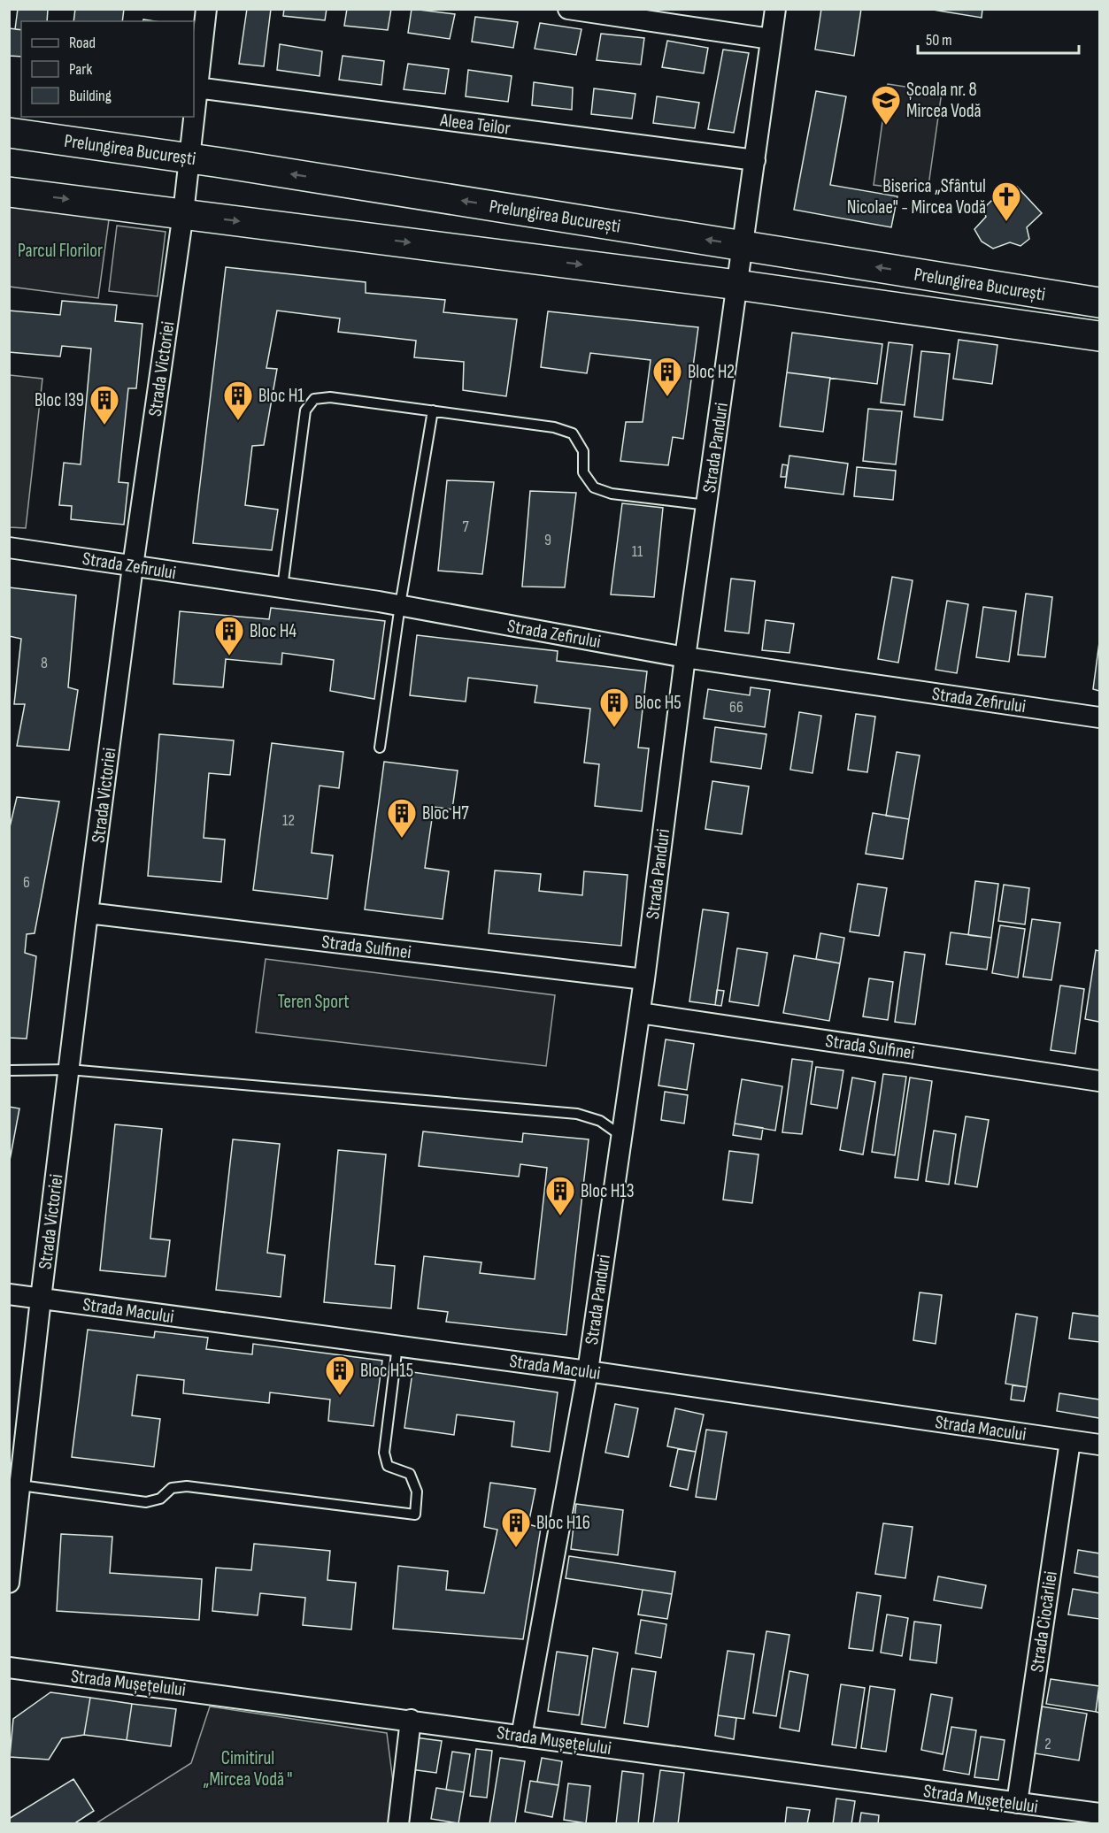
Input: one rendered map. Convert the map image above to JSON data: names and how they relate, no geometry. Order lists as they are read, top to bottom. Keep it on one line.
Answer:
{"streets":{"main road":["Prelungirea București"],"street":["Aleea Teilor","Strada Victoriei","Strada Panduri","Strada Zefirului","Strada Sulfinei","Strada Macului","Strada Ciocârliei","Strada Mușețelului"]},"crossings":[["Aleea Teilor","Strada Victoriei"],["Aleea Teilor","Strada Panduri"],["Prelungirea București","Strada Victoriei"],["Prelungirea București","Strada Panduri"],["Strada Victoriei","Strada Zefirului"],["Strada Victoriei","Strada Sulfinei"],["Strada Victoriei","Strada Macului"],["Strada Panduri","Strada Zefirului"],["Strada Panduri","Strada Sulfinei"],["Strada Panduri","Strada Macului"],["Strada Panduri","Strada Mușețelului"],["Strada Macului","Strada Ciocârliei"],["Strada Ciocârliei","Strada Mușețelului"]],"parks":["Parcul Florilor","Teren Sport","Cimitirul „Mircea Vodă \""],"places":{"school or university":["Școala nr. 8 Mircea Vodă"],"church":["Biserica „Sfântul Nicolae\" - Mircea Vodă"],"building":["Bloc H2","Bloc H1","Bloc I39","Bloc H4","Bloc H5","Bloc H7","Bloc H13","Bloc H15","Bloc H16"]},"house_numbers":["7","9","11","8","66","12","6","2"],"legend":["Road","Park","Building"],"scale_bar":"50 m"}
